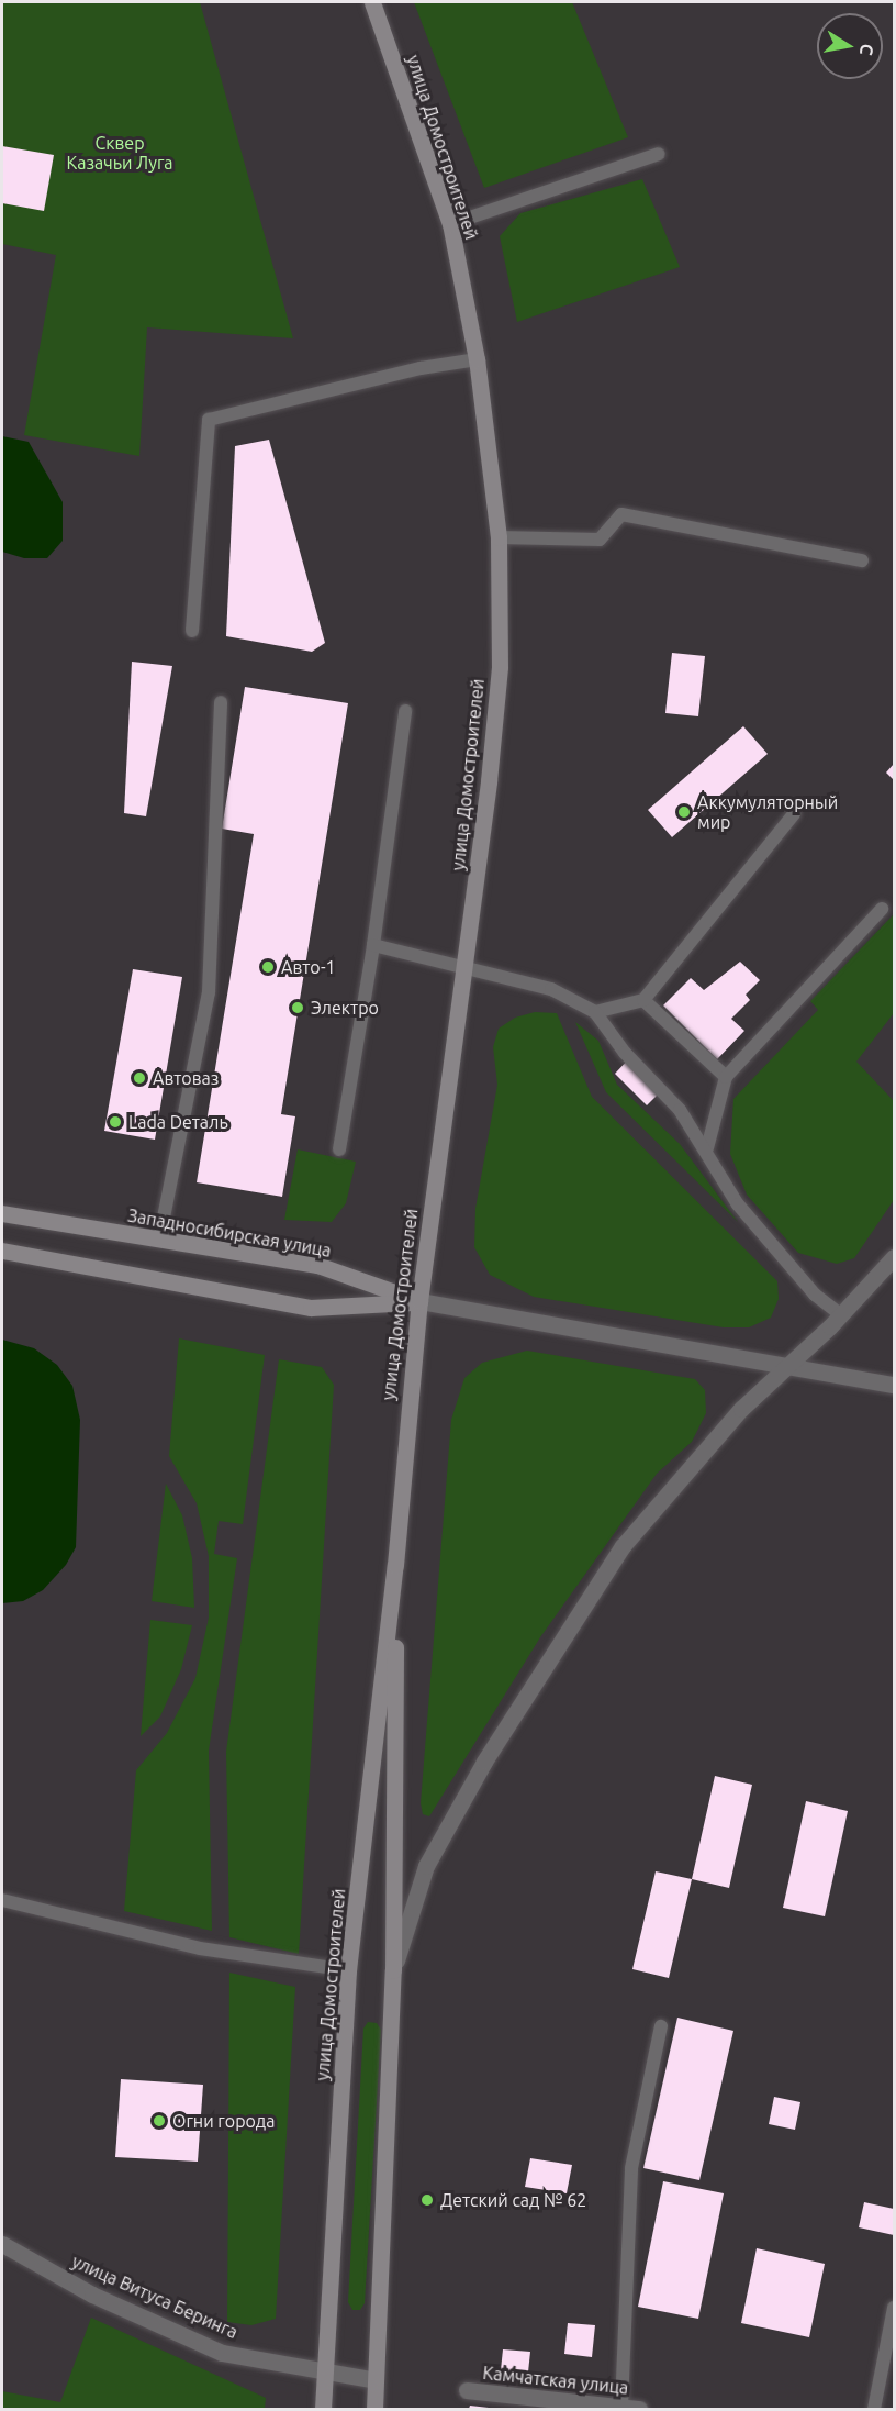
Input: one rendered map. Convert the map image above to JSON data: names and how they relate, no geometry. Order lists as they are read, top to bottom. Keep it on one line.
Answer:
{"streets":{"main road":["улица Домостроителей","Западносибирская улица"],"street":["улица Витуса Беринга","Камчатская улица"]},"crossings":[["улица Домостроителей","Западносибирская улица"],["улица Домостроителей","улица Витуса Беринга"]],"parks":["Сквер Казачьи Луга"],"places":["Аккумуляторный мир","Авто-1","Электро","Автоваз","Lada Dеталь","Огни города","Детский сад № 62"],"north":"right"}
